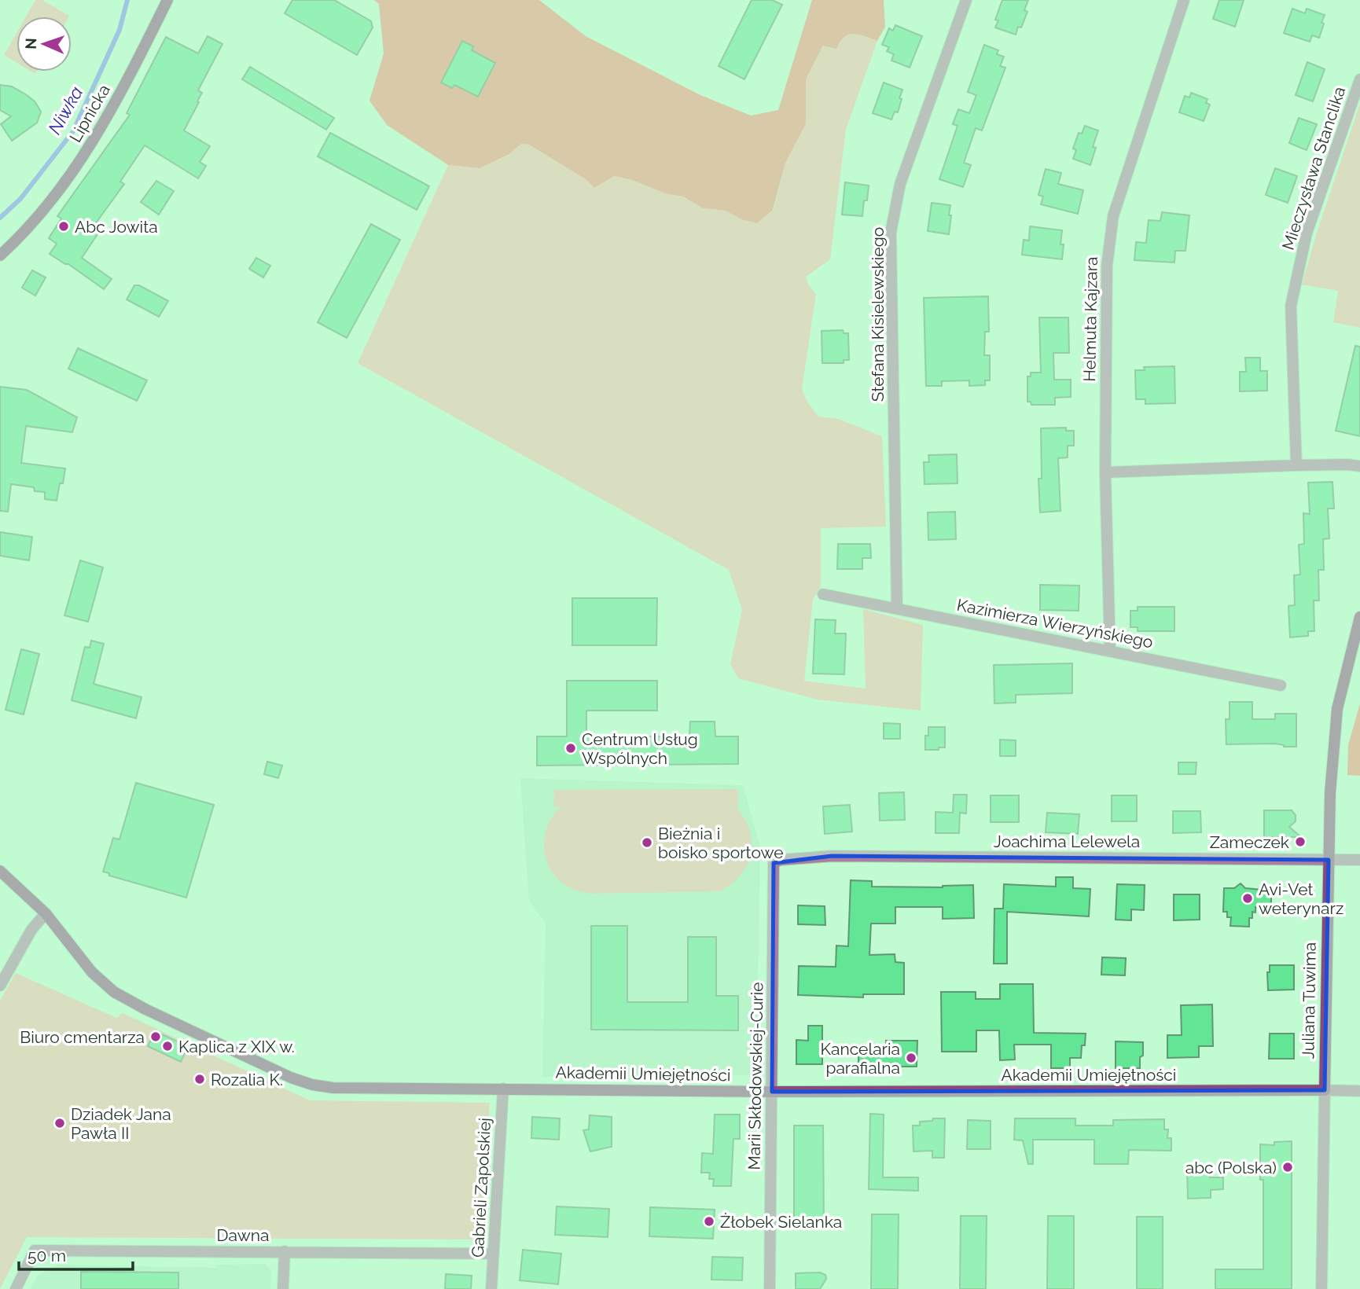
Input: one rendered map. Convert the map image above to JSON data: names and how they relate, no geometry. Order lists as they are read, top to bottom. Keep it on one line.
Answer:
{"streets":{"street":["Lipnicka","Mieczysława Stanclika","Stefana Kisielewskiego","Helmuta Kajzara","Kazimierza Wierzyńskiego","Joachima Lelewela","Juliana Tuwima","Akademii Umiejętności","Marii Skłodowskiej-Curie","Gabrieli Zapolskiej","Dawna"]},"crossings":[["Stefana Kisielewskiego","Kazimierza Wierzyńskiego"],["Helmuta Kajzara","Kazimierza Wierzyńskiego"],["Joachima Lelewela","Juliana Tuwima"],["Joachima Lelewela","Marii Skłodowskiej-Curie"],["Juliana Tuwima","Akademii Umiejętności"],["Akademii Umiejętności","Marii Skłodowskiej-Curie"],["Akademii Umiejętności","Gabrieli Zapolskiej"],["Gabrieli Zapolskiej","Dawna"]],"water":["Niwka"],"places":["Abc Jowita","Centrum Usług Wspólnych","Zameczek","Bieżnia i boisko sportowe","Avi-Vet weterynarz","Biuro cmentarza","Kaplica z XIX w.","Kancelaria parafialna","Rozalia K.","Dziadek Jana Pawła II","abc (Polska)","Żłobek Sielanka"],"scale_bar":"50 m","north":"left"}
